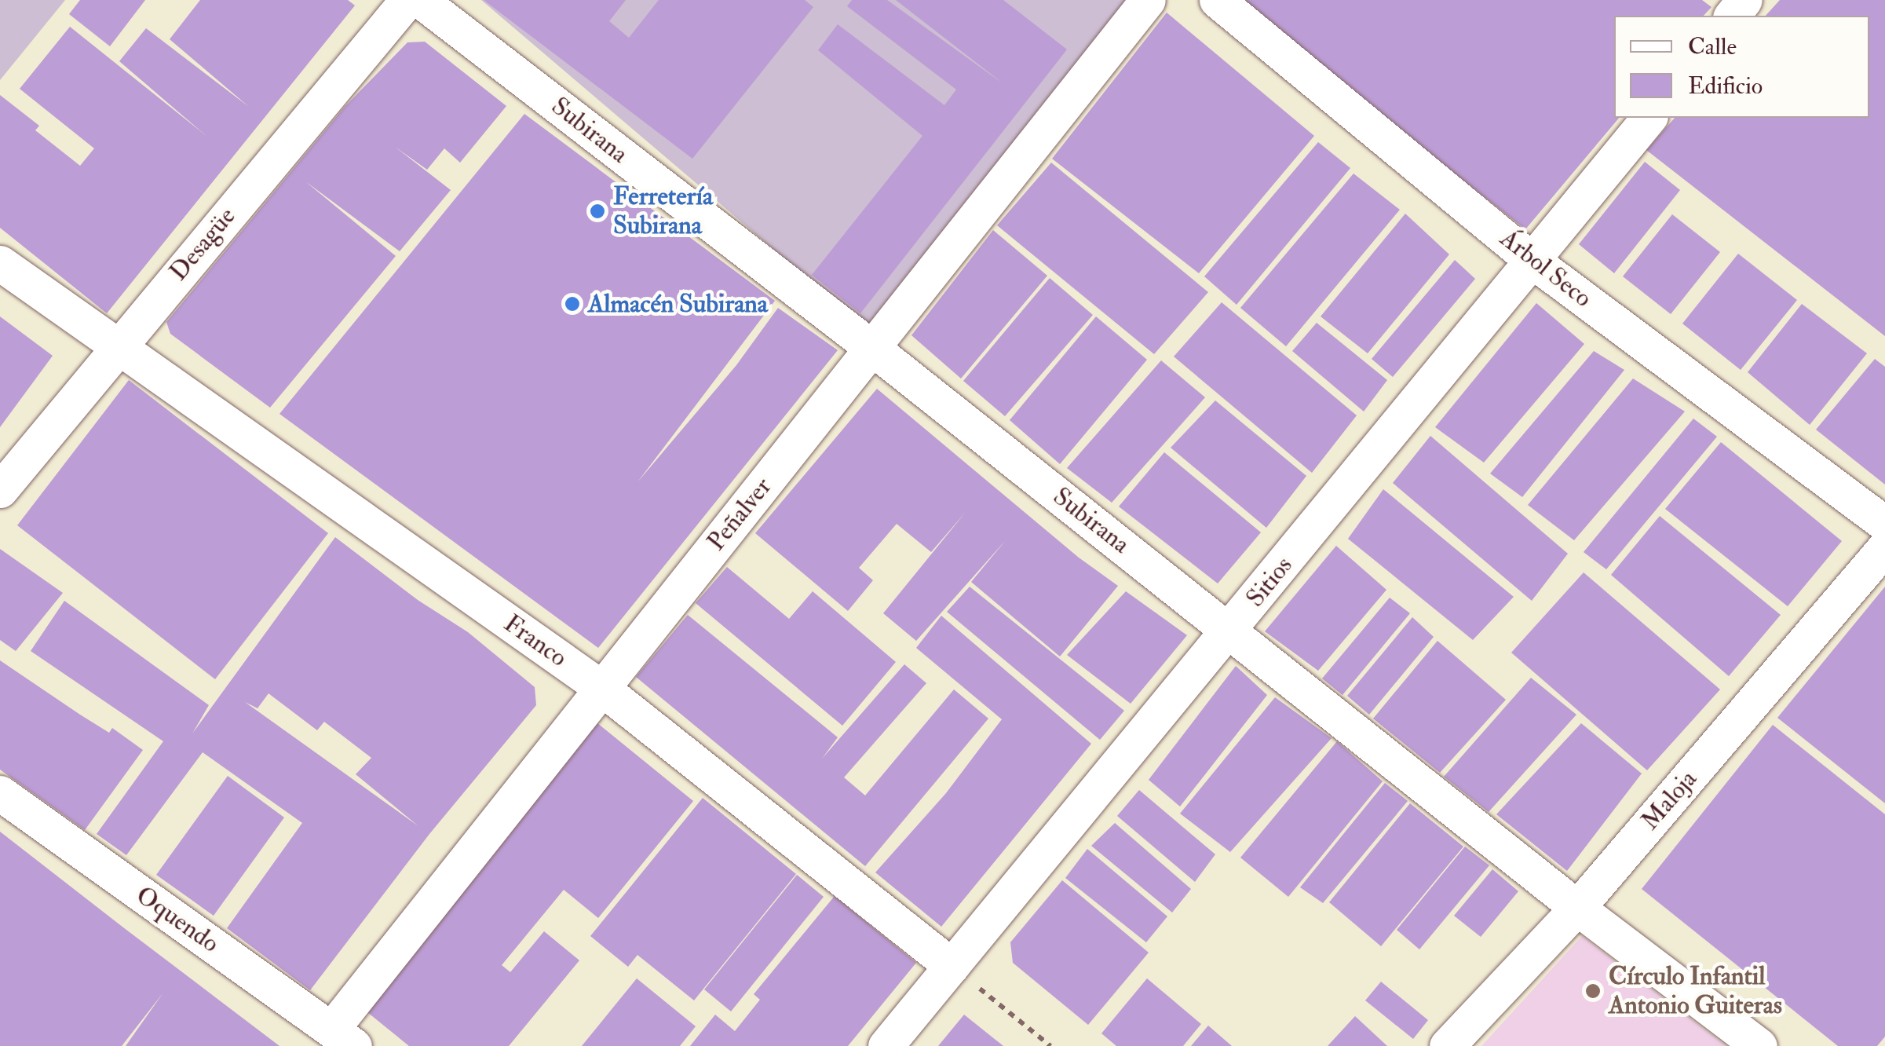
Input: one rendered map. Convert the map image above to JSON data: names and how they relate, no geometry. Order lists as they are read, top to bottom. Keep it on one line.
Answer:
{"streets":{"street":["Subirana","Desagüe","Árbol Seco","Peñalver","Sitios","Franco","Maloja","Oquendo"]},"crossings":[["Subirana","Peñalver"],["Subirana","Sitios"],["Subirana","Maloja"],["Desagüe","Franco"],["Árbol Seco","Sitios"],["Peñalver","Franco"],["Peñalver","Oquendo"],["Sitios","Franco"]],"places":["Ferretería Subirana","Almacén Subirana","Círculo Infantil Antonio Guiteras"],"legend":["Calle","Edificio"]}
